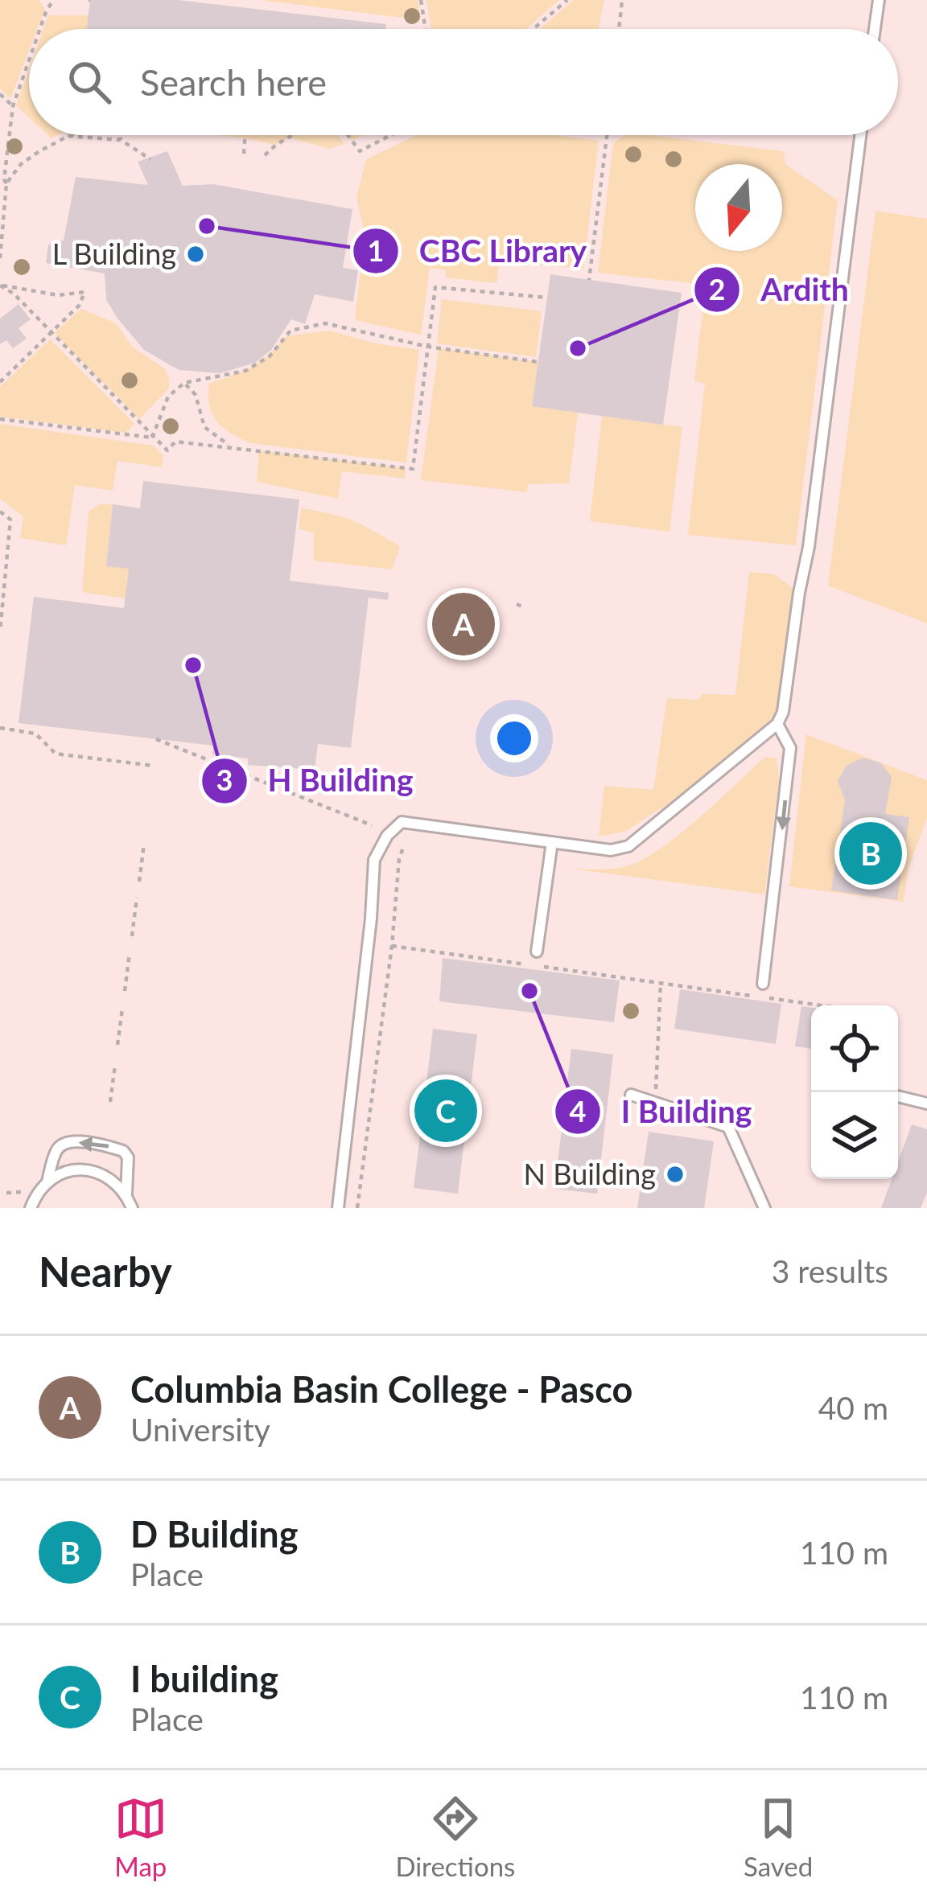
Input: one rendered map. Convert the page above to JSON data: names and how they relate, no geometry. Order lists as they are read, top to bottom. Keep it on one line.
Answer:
{"places":["CBC Library","L Building","Ardith","H Building","I Building","N Building"],"north":"bottom","page":{"search":"Search here","pins":["A","B","C"],"heading":["Nearby","3 results"],"list":[{"mark":"A","name":"Columbia Basin College - Pasco","note":"University","value":"40 m"},{"mark":"B","name":"D Building","note":"Place","value":"110 m"},{"mark":"C","name":"I building","note":"Place","value":"110 m"}],"nav":["Map","Directions","Saved"]}}
